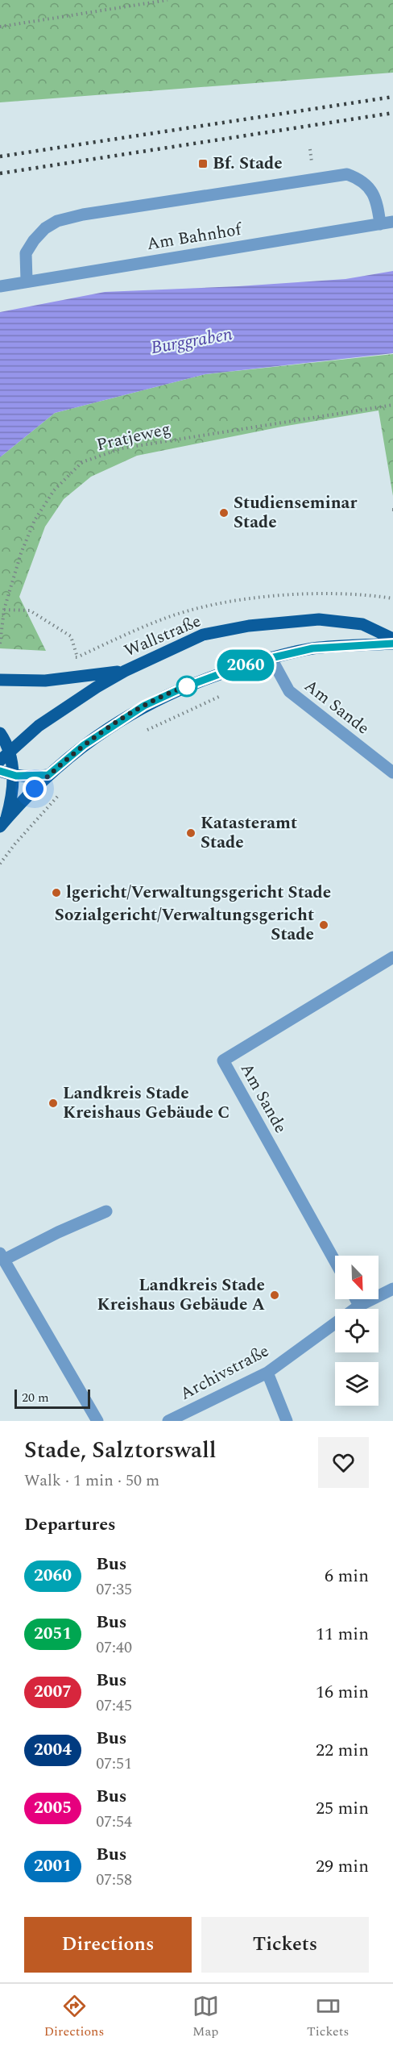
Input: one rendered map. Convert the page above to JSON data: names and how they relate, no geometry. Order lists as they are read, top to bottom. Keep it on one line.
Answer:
{"streets":{"main road":["Wallstraße"],"street":["Am Bahnhof","Am Sande","Archivstraße"],"path":["Pratjeweg"]},"water":["Burggraben"],"places":{"transit":["Bf. Stade"],"other":["Studienseminar Stade","Katasteramt Stade","lgericht/Verwaltungsgericht Stade","Sozialgericht/Verwaltungsgericht Stade","Landkreis Stade Kreishaus Gebäude C","Landkreis Stade Kreishaus Gebäude A"]},"lines":["bus line 2060"],"scale_bar":"20 m","north":"bottom right","page":{"on_map":"2060","scale":"20 m","heading":[["Stade, Salztorswall","Walk · 1 min · 50 m"],"Departures"],"list":[{"mark":"2060","name":"Bus","note":"07:35","value":"6 min"},{"mark":"2051","name":"Bus","note":"07:40","value":"11 min"},{"mark":"2007","name":"Bus","note":"07:45","value":"16 min"},{"mark":"2004","name":"Bus","note":"07:51","value":"22 min"},{"mark":"2005","name":"Bus","note":"07:54","value":"25 min"},{"mark":"2001","name":"Bus","note":"07:58","value":"29 min"}],"buttons":["Directions","Tickets"],"tabs":["Directions","Map","Tickets"]}}
